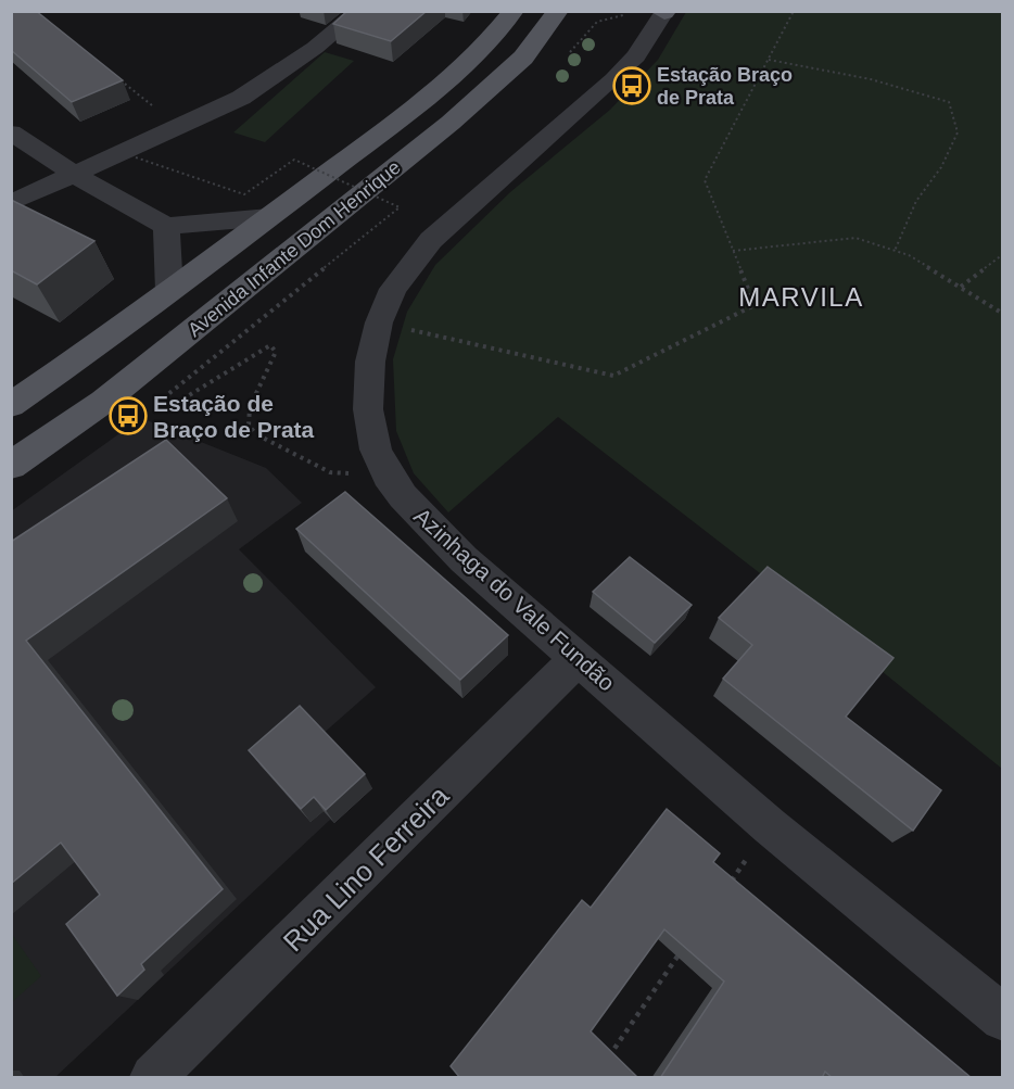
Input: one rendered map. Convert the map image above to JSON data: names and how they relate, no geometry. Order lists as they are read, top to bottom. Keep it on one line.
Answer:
{"streets":{"main road":["Avenida Infante Dom Henrique"],"street":["Azinhaga do Vale Fundão","Rua Lino Ferreira"]},"crossings":[["Azinhaga do Vale Fundão","Rua Lino Ferreira"]],"districts":["MARVILA"],"places":{"bus stop":["Estação Braço de Prata","Estação de Braço de Prata"]}}
